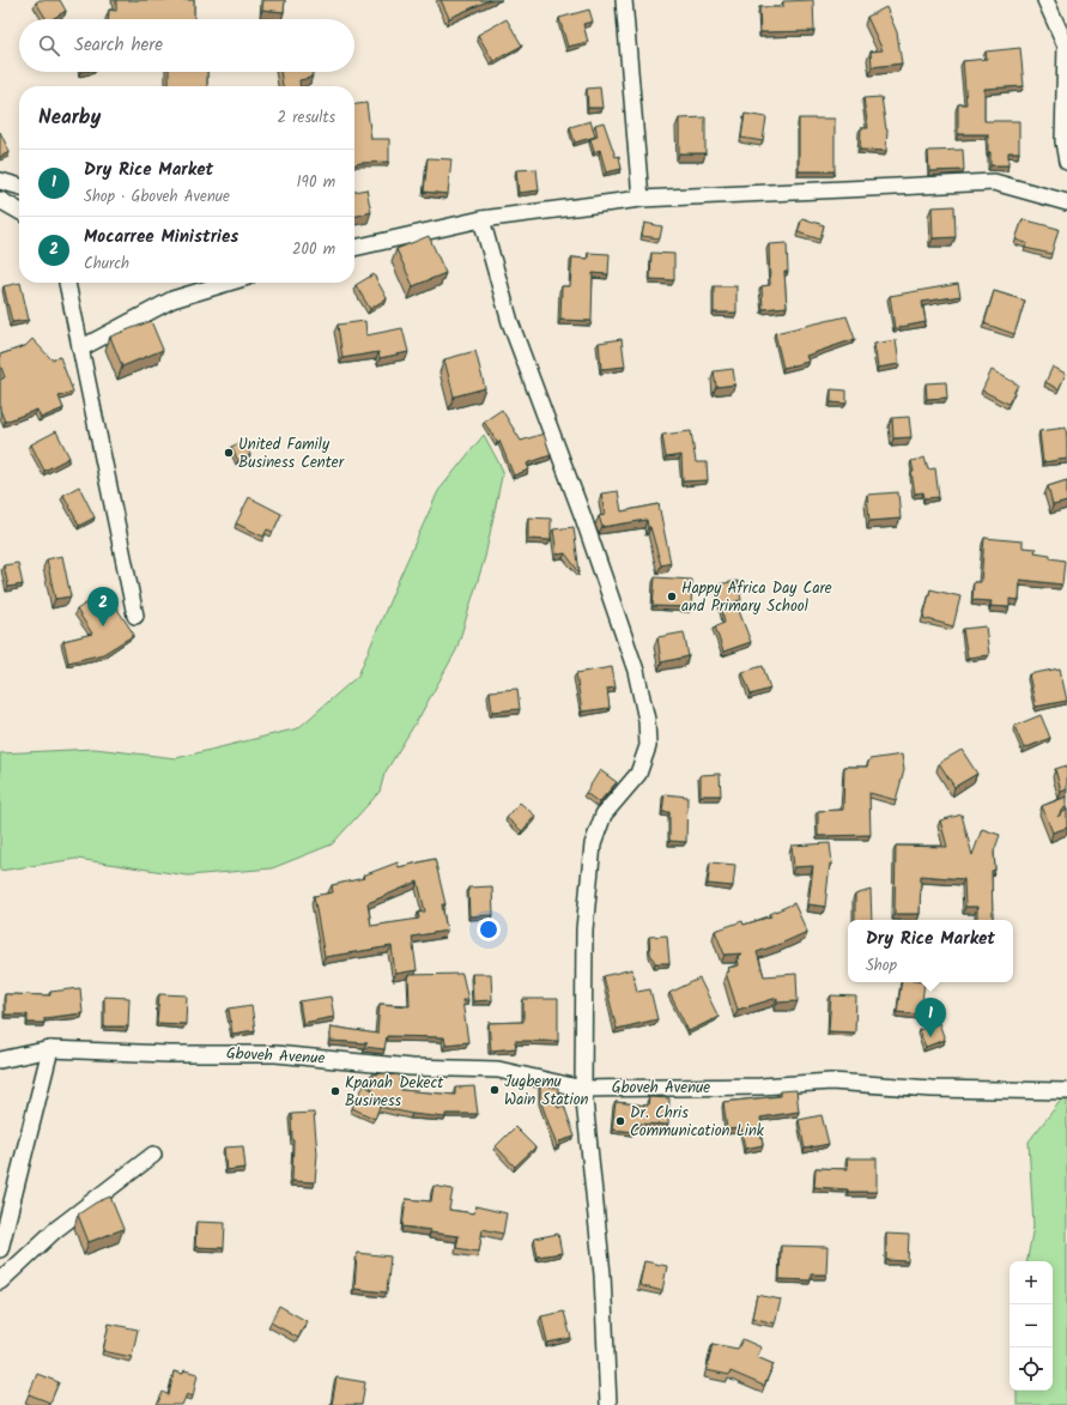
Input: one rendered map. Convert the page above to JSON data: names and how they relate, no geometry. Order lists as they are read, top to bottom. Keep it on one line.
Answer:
{"streets":{"street":["Gboveh Avenue"]},"places":["United Family Business Center","Happy Africa Day Care and Primary School","Jugbemu Wain Station","Kpanah Dekect Business","Dr. Chris Communication Link"],"page":{"search":"Search here","heading":["Nearby","2 results"],"list":[{"mark":"1","name":"Dry Rice Market","note":"Shop · Gboveh Avenue","value":"190 m"},{"mark":"2","name":"Mocarree Ministries","note":"Church","value":"200 m"}],"pins":["2","1"],"popup":["Dry Rice Market","Shop"],"map_buttons":["+","−"]}}
